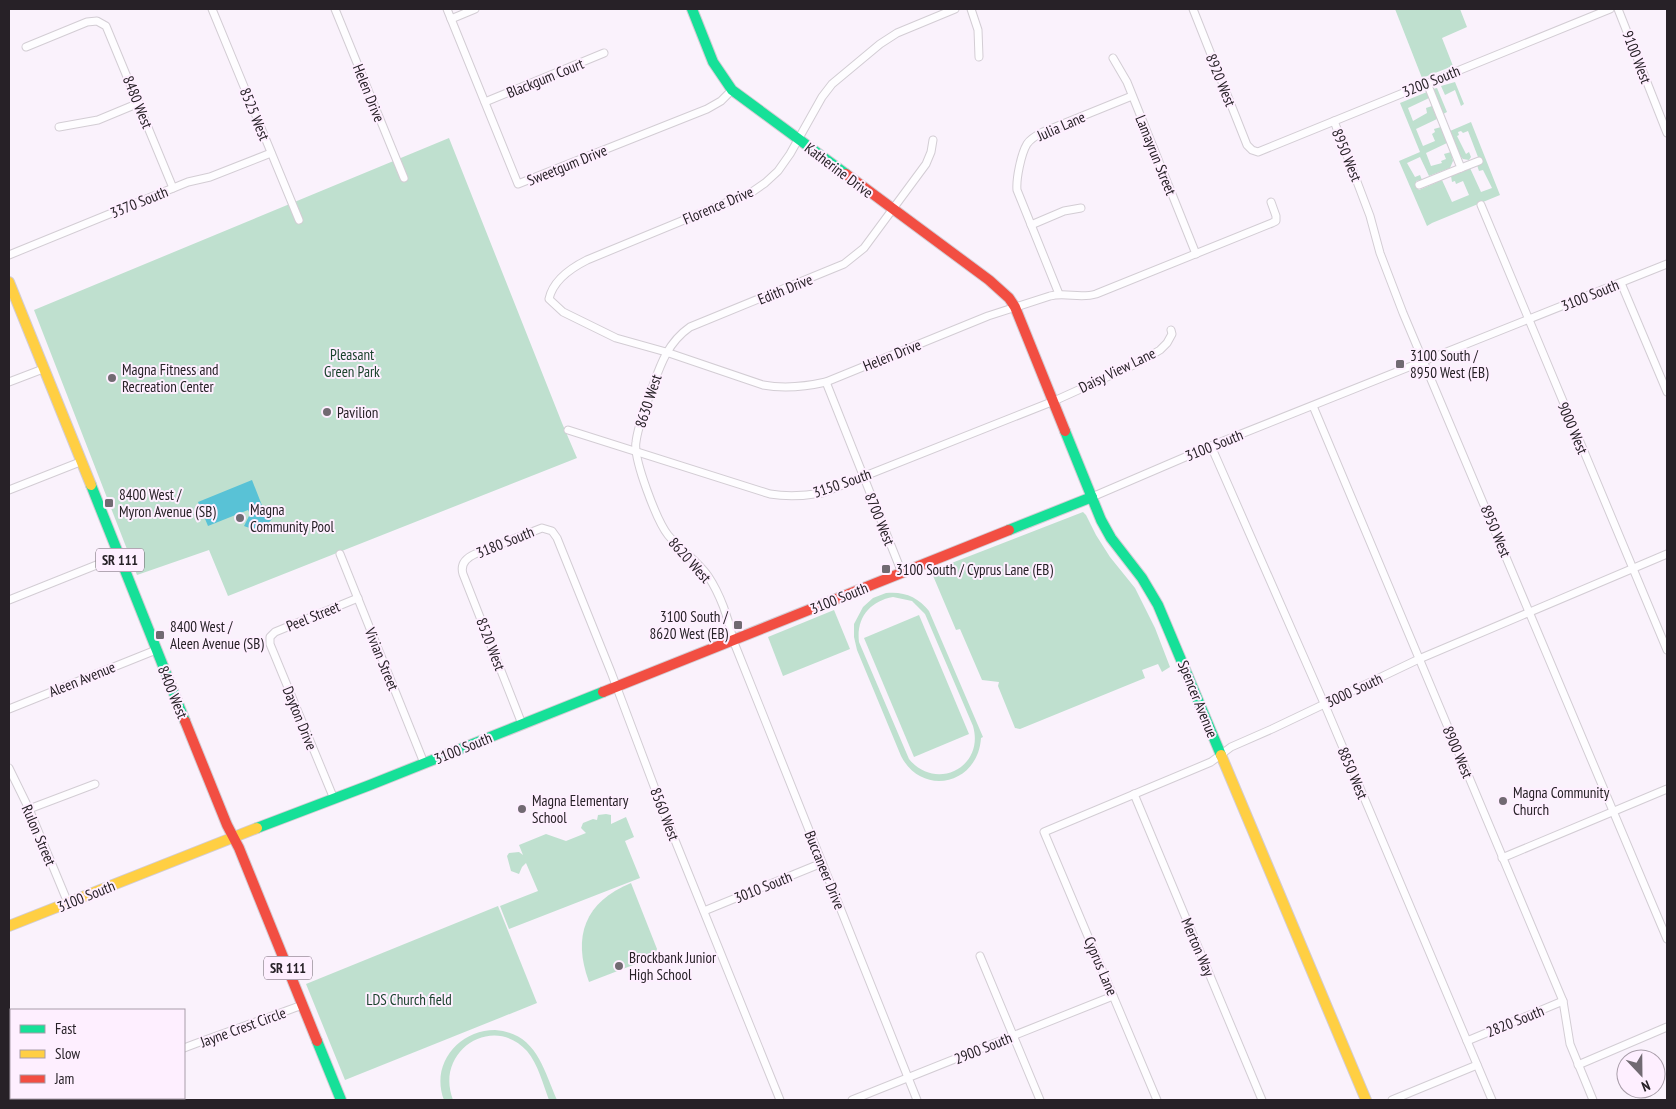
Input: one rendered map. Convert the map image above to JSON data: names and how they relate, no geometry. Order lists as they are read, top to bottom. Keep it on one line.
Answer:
{"streets":{"street":["9100 West","Blackgum Court","8920 West","3200 South","Helen Drive","8480 West","8525 West","Julia Lane","Lamayrun Street","8950 West","Sweetgum Drive","Katherine Drive","3370 South","Florence Drive","Edith Drive","3100 South","Daisy View Lane","8630 West","9000 West","3150 South","8700 West","3180 South","SR 111","8620 West","Peel Street","8520 West","Vivian Street","Aleen Avenue","3000 South","8400 West","Spencer Avenue","Dayton Drive","8900 West","8850 West","8560 West","Rulon Street","Buccaneer Drive","3010 South","Merton Way","Cyprus Lane","2820 South","Jayne Crest Circle","2900 South"]},"crossings":[["Blackgum Court","Sweetgum Drive"],["8920 West","3200 South"],["3200 South","8950 West"],["Helen Drive","Julia Lane"],["Helen Drive","Lamayrun Street"],["Helen Drive","Katherine Drive"],["Helen Drive","Florence Drive"],["Helen Drive","Edith Drive"],["Helen Drive","8630 West"],["Helen Drive","8700 West"],["Helen Drive","Spencer Avenue"],["8480 West","3370 South"],["8525 West","3370 South"],["Julia Lane","Lamayrun Street"],["8950 West","3100 South"],["8950 West","3000 South"],["Sweetgum Drive","Katherine Drive"],["Katherine Drive","Florence Drive"],["Katherine Drive","Edith Drive"],["Katherine Drive","Spencer Avenue"],["Edith Drive","8630 West"],["3100 South","9000 West"],["3100 South","8700 West"],["3100 South","8620 West"],["3100 South","8520 West"],["3100 South","Vivian Street"],["3100 South","8400 West"],["3100 South","Spencer Avenue"],["3100 South","Dayton Drive"],["3100 South","8900 West"],["3100 South","8850 West"],["3100 South","8560 West"],["3100 South","Rulon Street"],["3100 South","Buccaneer Drive"],["Daisy View Lane","3150 South"],["Daisy View Lane","Spencer Avenue"],["8630 West","3150 South"],["8630 West","8620 West"],["9000 West","3000 South"],["3150 South","8700 West"],["3150 South","8620 West"],["3150 South","Spencer Avenue"],["3180 South","8520 West"],["3180 South","8560 West"],["8620 West","Buccaneer Drive"],["Peel Street","Vivian Street"],["Peel Street","Dayton Drive"],["Aleen Avenue","8400 West"],["3000 South","Spencer Avenue"],["3000 South","8900 West"],["3000 South","8850 West"],["3000 South","Merton Way"],["3000 South","Cyprus Lane"],["8400 West","Jayne Crest Circle"],["8900 West","2820 South"],["8850 West","2820 South"],["8560 West","3010 South"],["Buccaneer Drive","3010 South"],["Buccaneer Drive","2900 South"],["Cyprus Lane","2900 South"]],"parks":["Pleasant Green Park","LDS Church field"],"places":{"transit":["3100 South / 8950 West (EB)","8400 West / Myron Avenue (SB)","3100 South / Cyprus Lane (EB)","3100 South / 8620 West (EB)","8400 West / Aleen Avenue (SB)"],"other":["Magna Fitness and Recreation Center","Pavilion","Magna Community Pool","Magna Community Church","Magna Elementary School","Brockbank Junior High School"]},"legend":["Fast","Slow","Jam"],"north":"bottom"}
